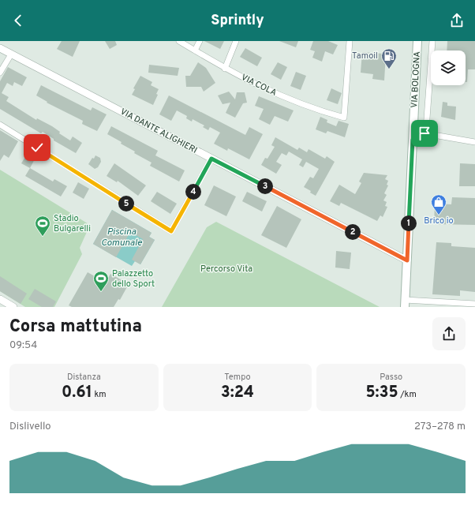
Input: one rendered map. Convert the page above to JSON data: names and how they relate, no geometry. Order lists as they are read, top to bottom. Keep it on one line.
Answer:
{"streets":{"main road":["VIA BOLOGNA"],"street":["VIA COLA","VIA DANTE ALIGHIERI"]},"crossings":[["VIA BOLOGNA","VIA DANTE ALIGHIERI"]],"water":["Piscina Comunale"],"parks":["Percorso Vita"],"places":{"fuel station":["Tamoil"],"shop":["Brico io"],"sports":["Stadio Bulgarelli","Palazzetto dello Sport"]},"page":{"header":"Sprintly","pins":["3","4","5","1","2"],"heading":["Corsa mattutina","09:54"],"stats":[["Distanza","0.61 km"],["Tempo","3:24"],["Passo","5:35 /km"]],"chart":["Dislivello","273–278 m"]}}
